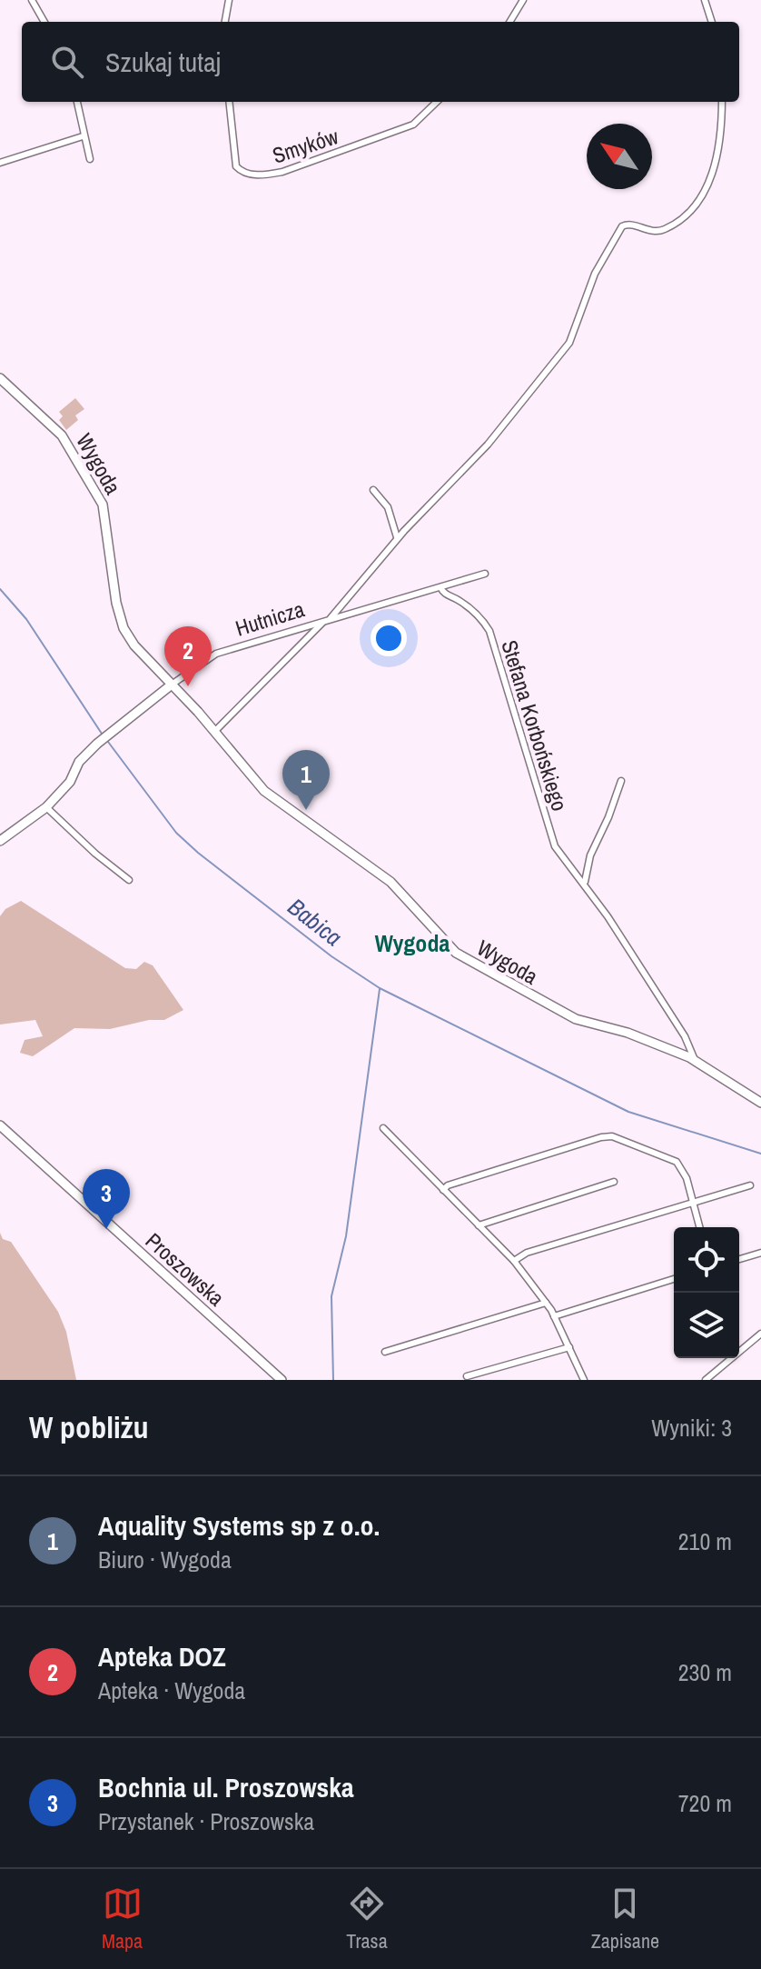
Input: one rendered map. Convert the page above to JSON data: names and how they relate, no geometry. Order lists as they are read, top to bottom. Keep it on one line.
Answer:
{"streets":{"street":["Smyków","Wygoda","Hutnicza","Stefana Korbońskiego","Proszowska"]},"crossings":[["Wygoda","Hutnicza"],["Wygoda","Stefana Korbońskiego"],["Hutnicza","Stefana Korbońskiego"]],"districts":["Wygoda"],"water":["Babica"],"north":"top left","page":{"search":"Szukaj tutaj","pins":["2","1","3"],"heading":["W pobliżu","Wyniki: 3"],"list":[{"mark":"1","name":"Aquality Systems sp z o.o.","note":"Biuro · Wygoda","value":"210 m"},{"mark":"2","name":"Apteka DOZ","note":"Apteka · Wygoda","value":"230 m"},{"mark":"3","name":"Bochnia ul. Proszowska","note":"Przystanek · Proszowska","value":"720 m"}],"nav":["Mapa","Trasa","Zapisane"]}}
